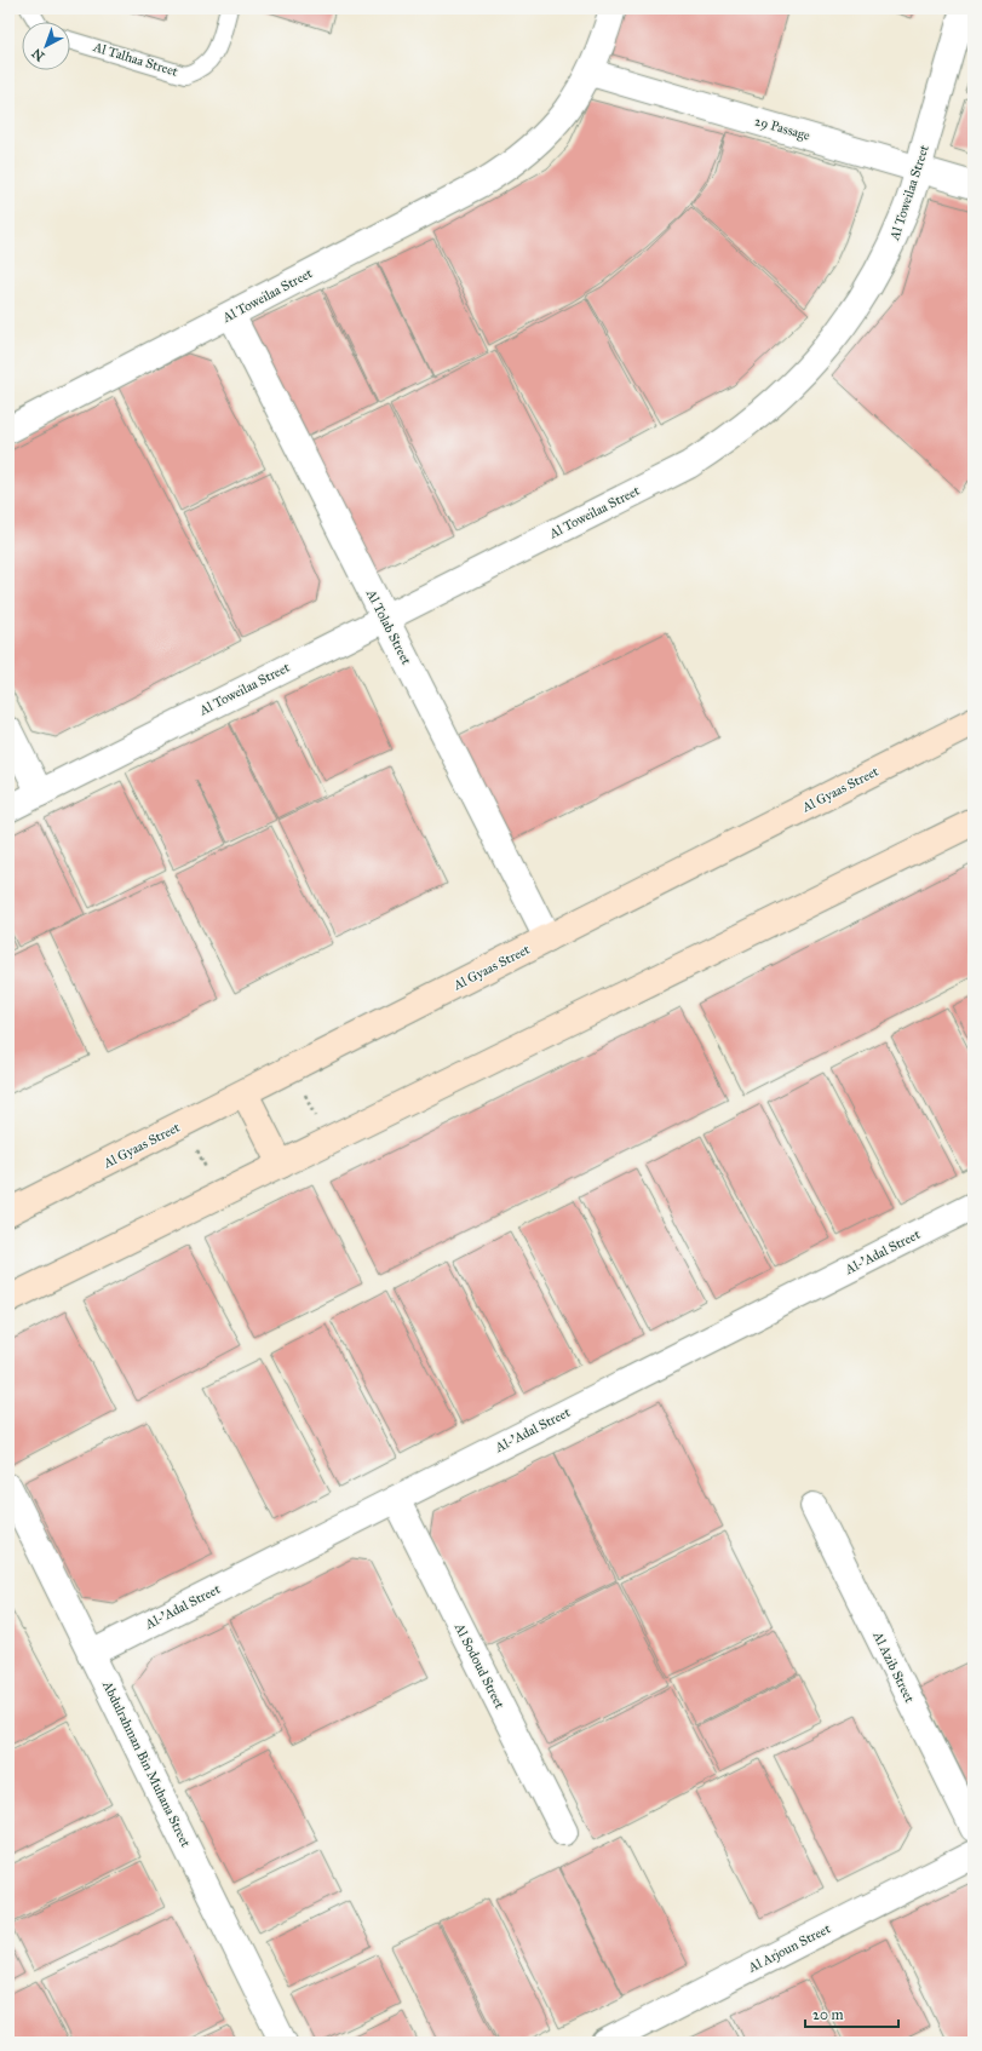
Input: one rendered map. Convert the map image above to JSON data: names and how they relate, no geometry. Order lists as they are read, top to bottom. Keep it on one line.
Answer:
{"streets":{"street":["29 Passage","Al Toweilaa Street","Al Tolab Street","Al Gyaas Street","Al-'Adal Street","Al Sodoud Street","Al Azib Street","Abdulrahman Bin Muhana Street","Al Arjoun Street"],"lane":["Al Talhaa Street"]},"crossings":[["29 Passage","Al Toweilaa Street"],["Al Toweilaa Street","Al Tolab Street"],["Al Tolab Street","Al Gyaas Street"],["Al-'Adal Street","Al Sodoud Street"],["Al-'Adal Street","Abdulrahman Bin Muhana Street"]],"scale_bar":"20 m","north":"bottom left"}
